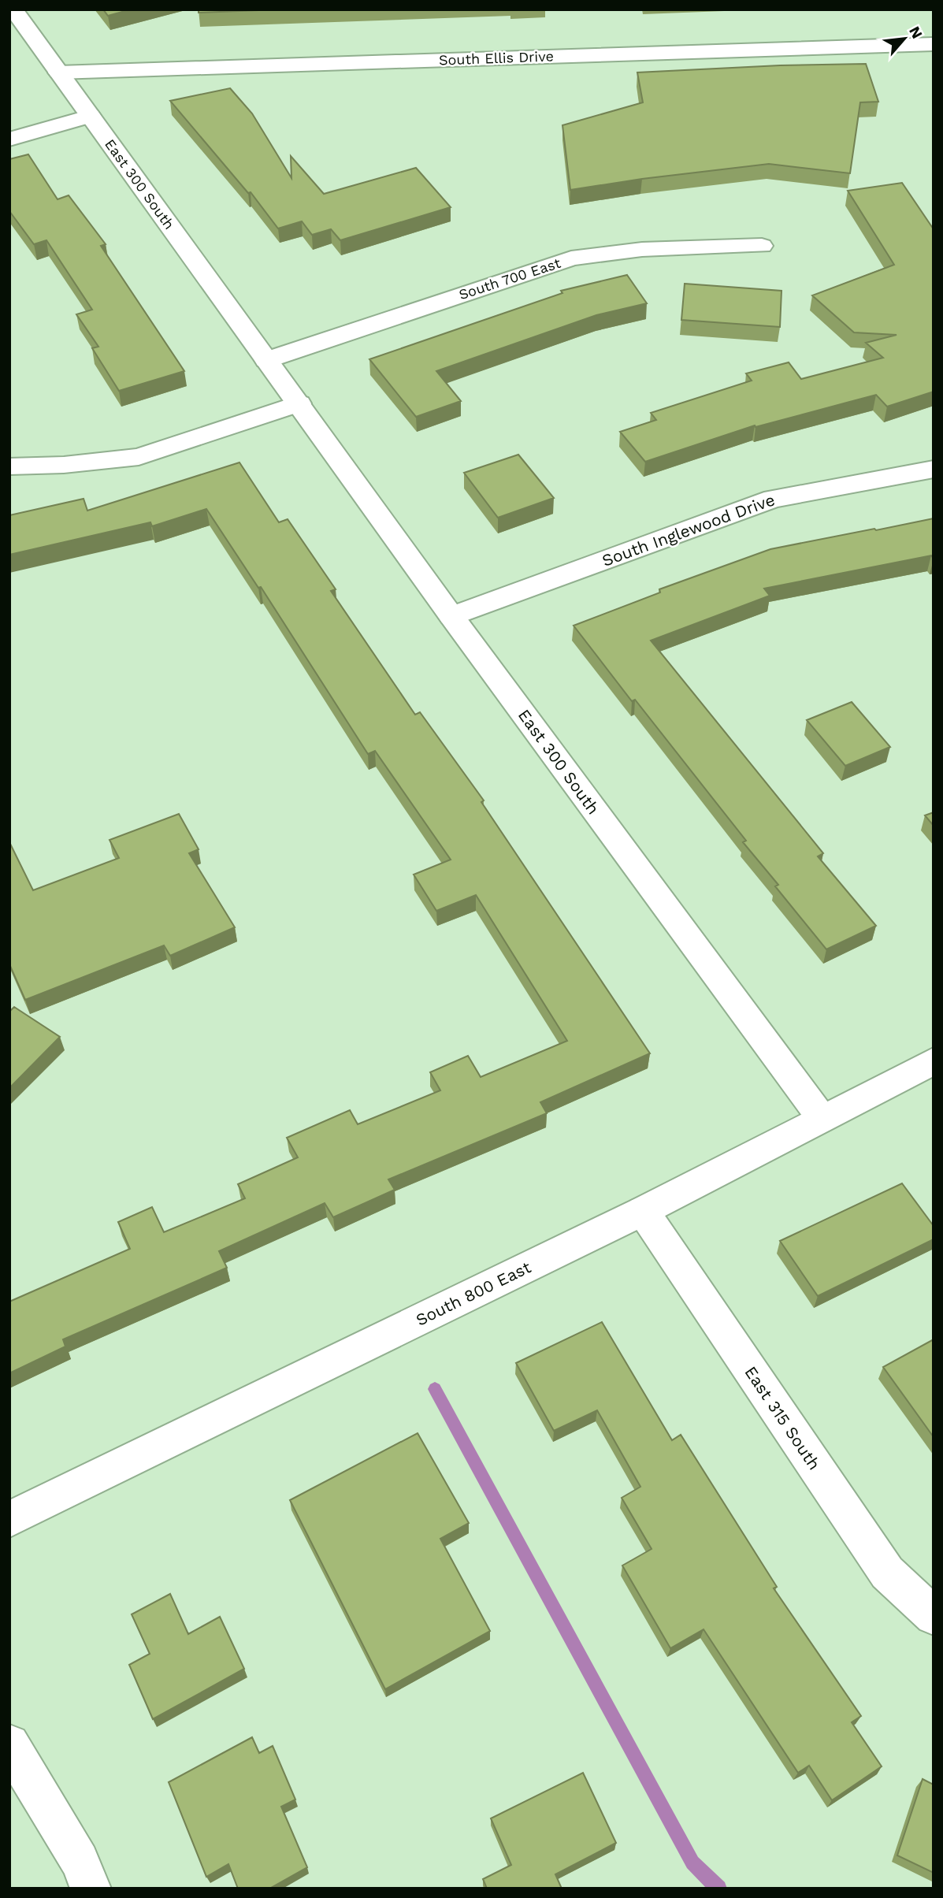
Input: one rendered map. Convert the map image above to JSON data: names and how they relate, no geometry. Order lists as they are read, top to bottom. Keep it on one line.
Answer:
{"streets":{"street":["South Ellis Drive","East 300 South","South 700 East","South Inglewood Drive","South 800 East","East 315 South"]},"crossings":[["South Ellis Drive","East 300 South"],["East 300 South","South 700 East"],["East 300 South","South Inglewood Drive"],["East 300 South","South 800 East"],["South 800 East","East 315 South"]],"north":"top right"}
